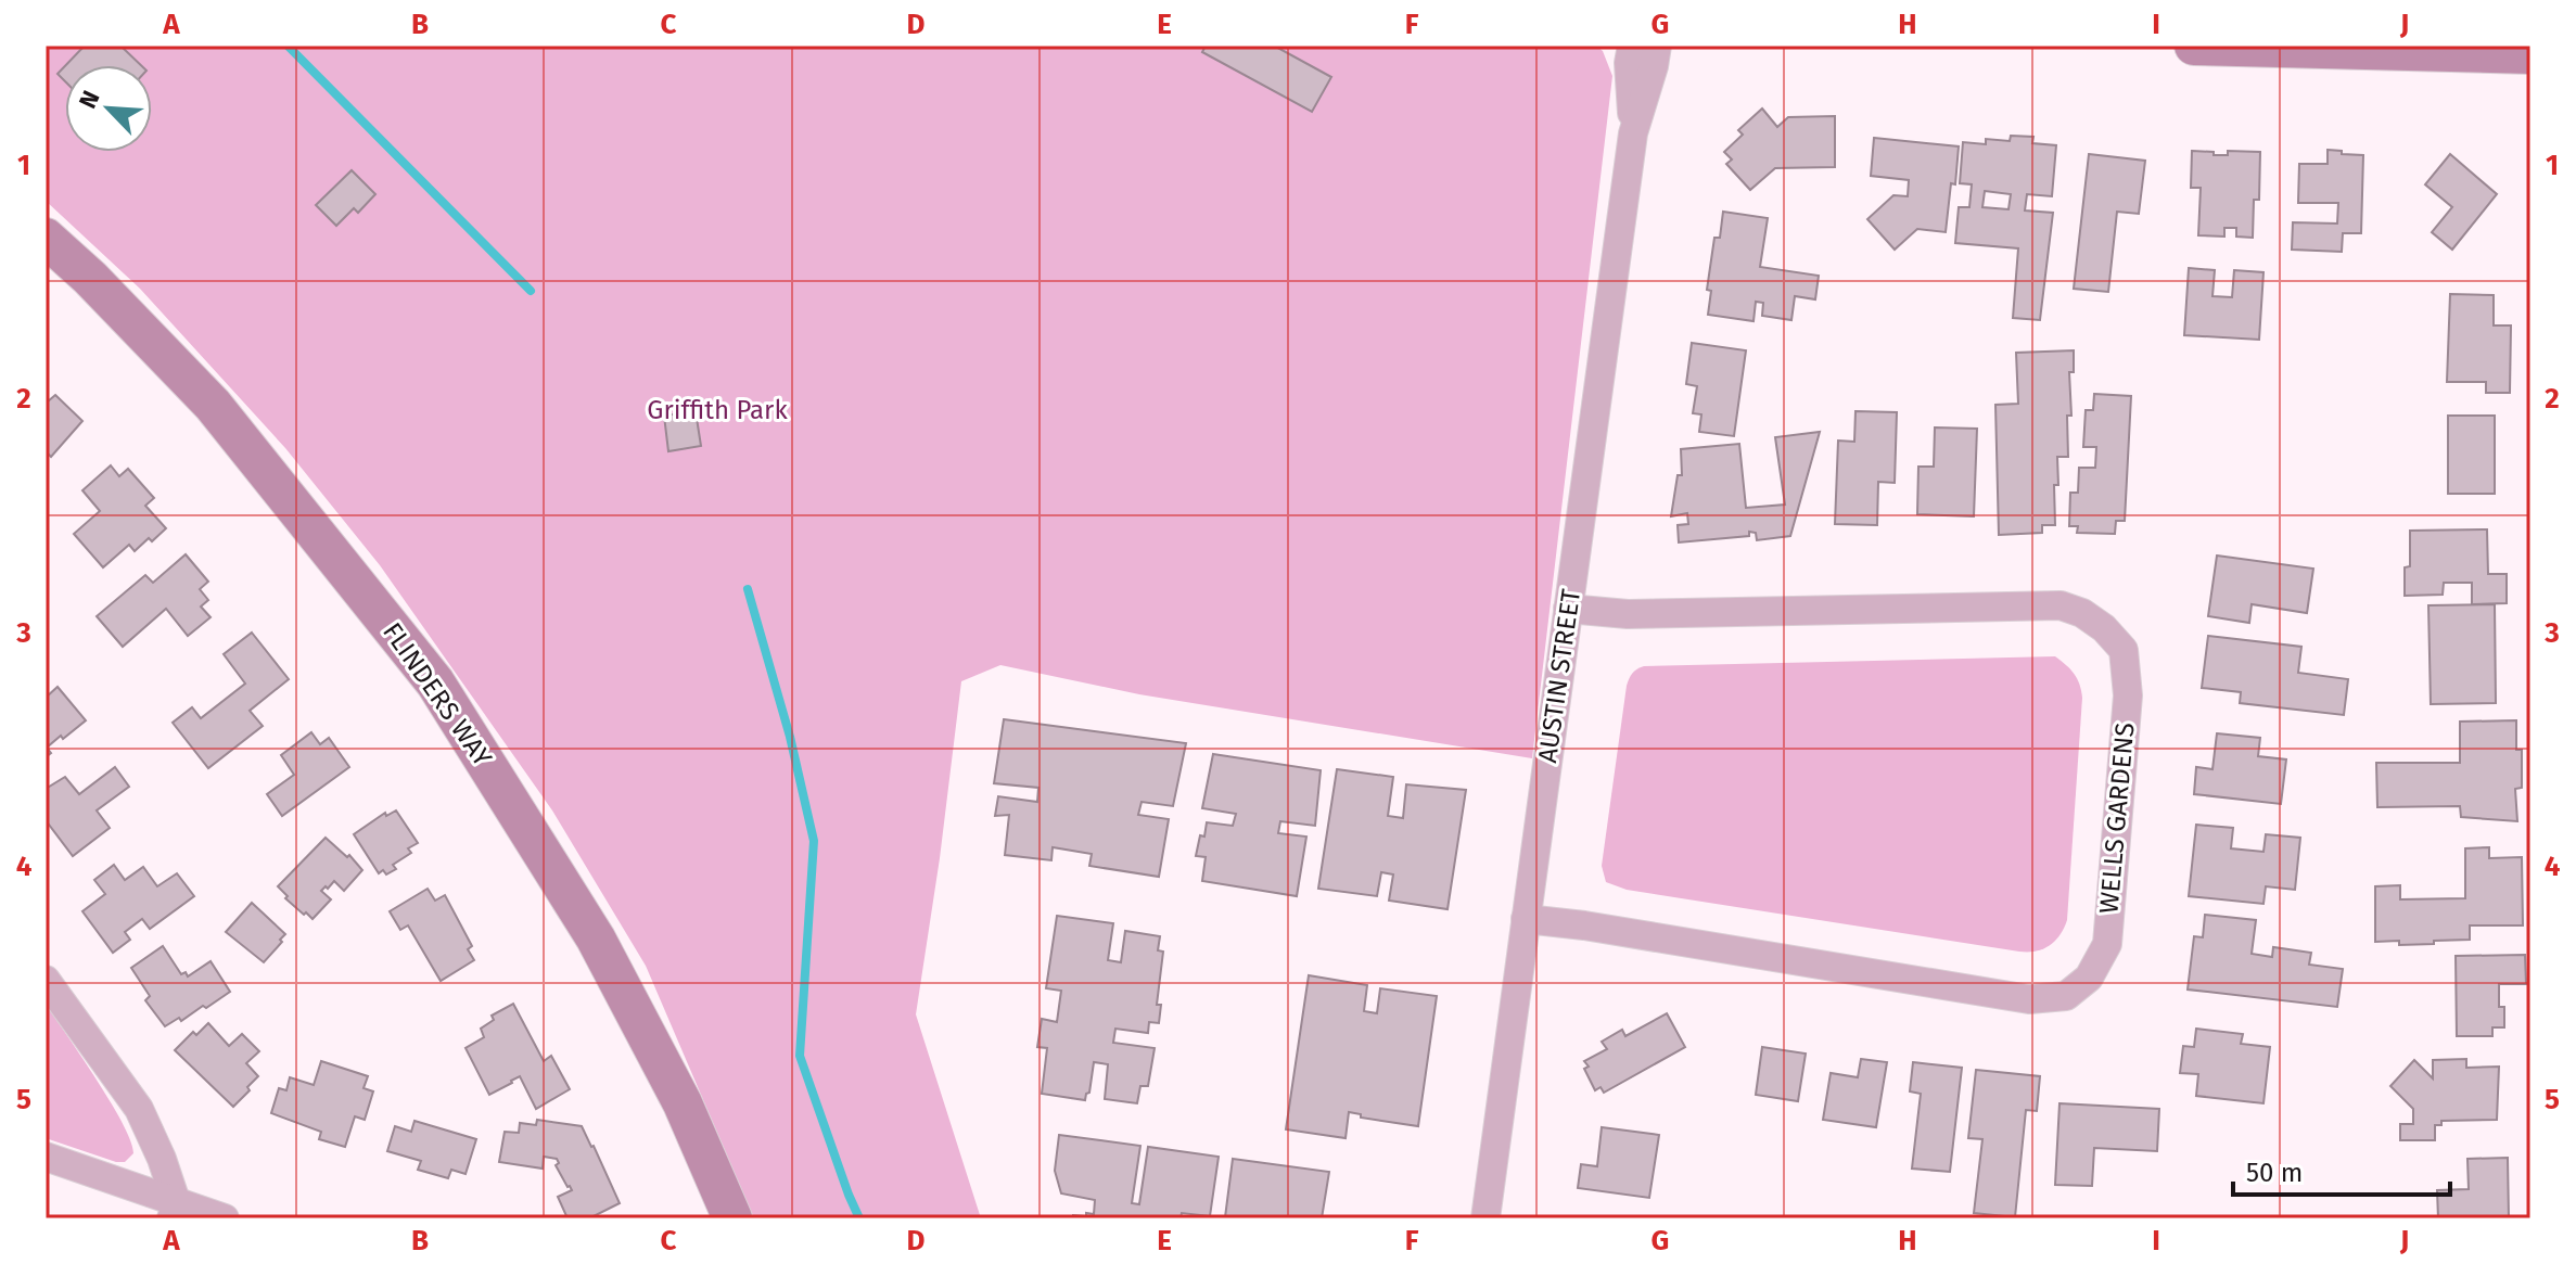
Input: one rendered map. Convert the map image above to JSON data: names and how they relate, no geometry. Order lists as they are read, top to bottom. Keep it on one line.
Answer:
{"streets":{"street":["AUSTIN STREET","FLINDERS WAY","WELLS GARDENS"]},"crossings":[["AUSTIN STREET","WELLS GARDENS"]],"parks":["Griffith Park"],"scale_bar":"50 m","north":"top left","grid":{"columns":["A","B","C","D","E","F","G","H","I","J"],"rows":["1","2","3","4","5"]}}
